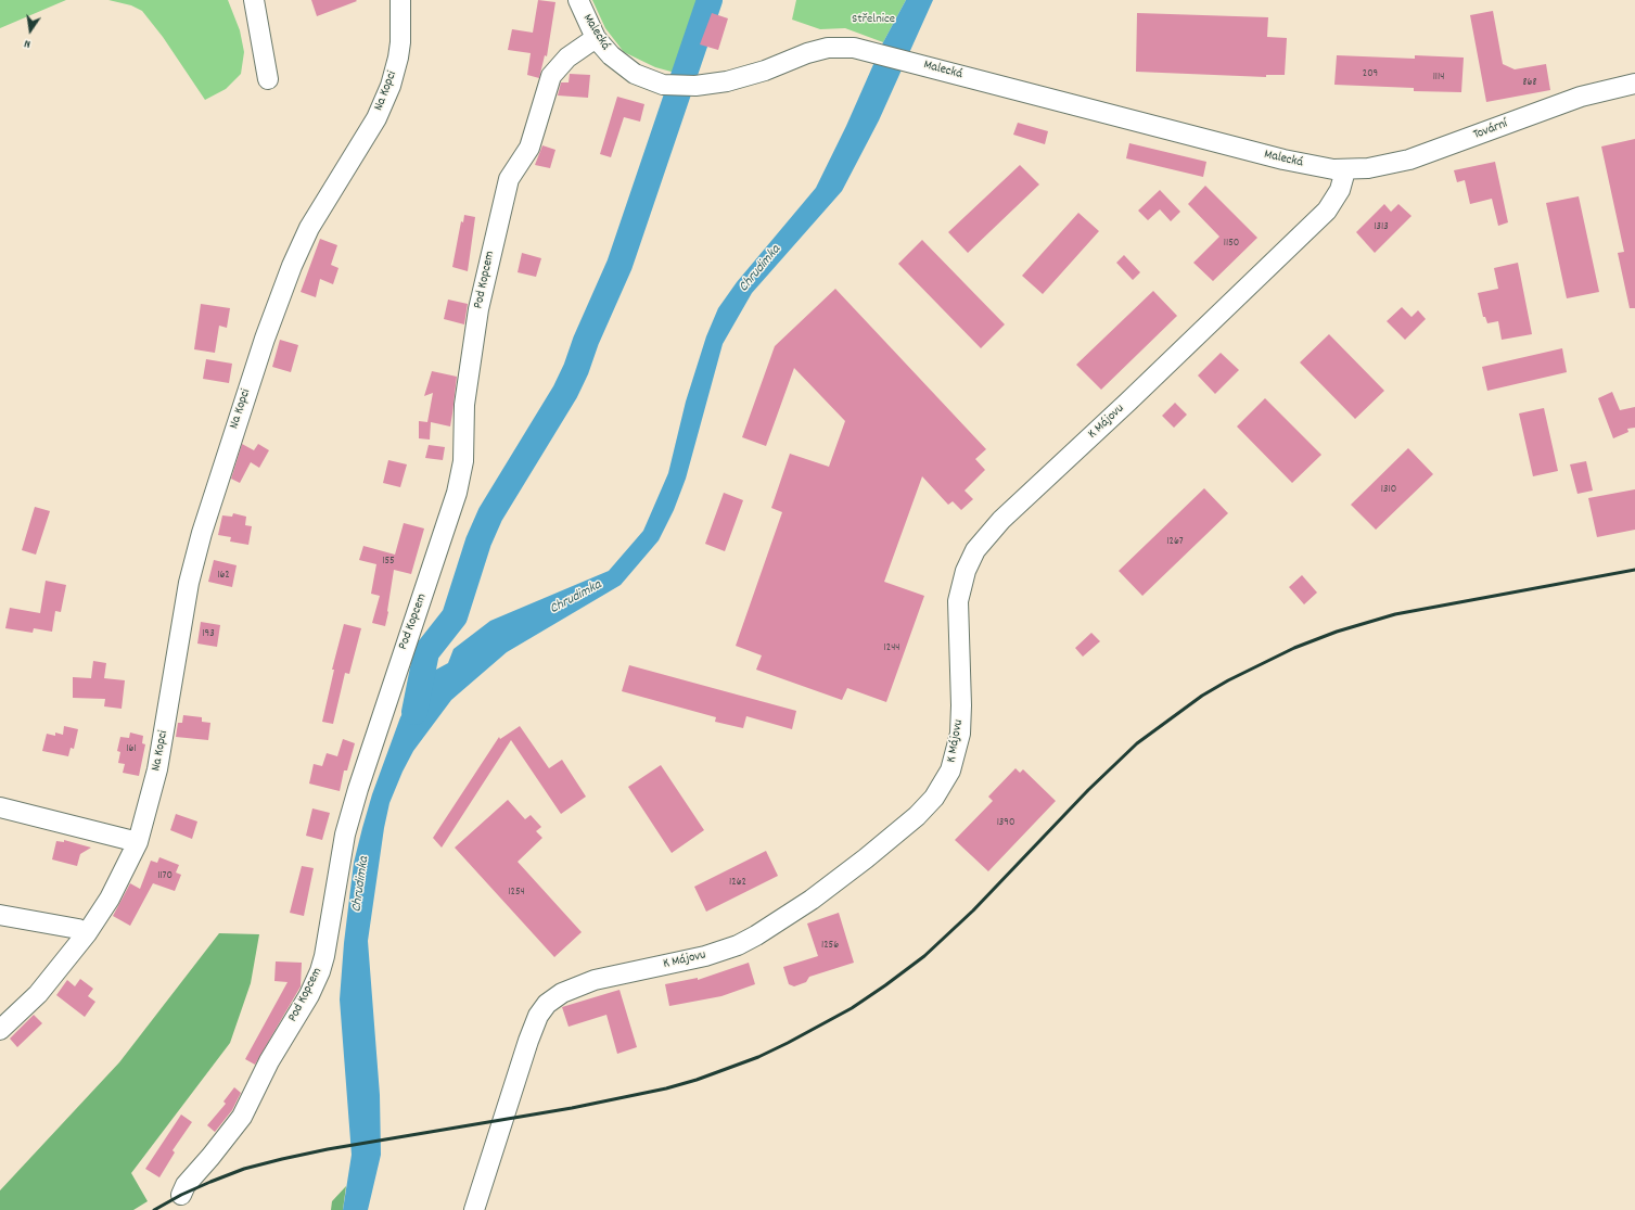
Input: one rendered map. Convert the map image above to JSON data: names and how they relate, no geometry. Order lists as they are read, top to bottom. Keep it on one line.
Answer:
{"streets":{"street":["Malecká","Na Kopci","Tovární","Pod Kopcem","K Májovu"]},"crossings":[["Malecká","Tovární"],["Malecká","Pod Kopcem"],["Malecká","K Májovu"],["Tovární","K Májovu"]],"water":["Chrudimka"],"parks":["Střelnice"],"house_numbers":["209","1114","868","1313","1150","1310","1267","155","162","193","1244","161","1390","1170","1262","1254","1256"],"north":"bottom"}
